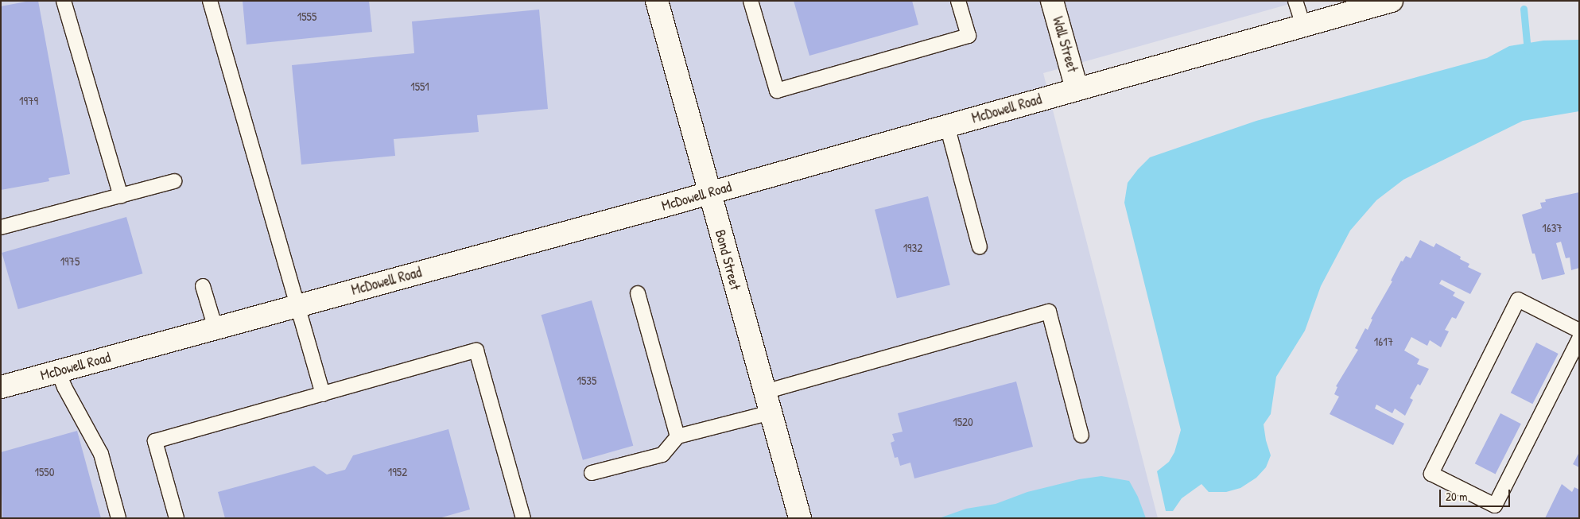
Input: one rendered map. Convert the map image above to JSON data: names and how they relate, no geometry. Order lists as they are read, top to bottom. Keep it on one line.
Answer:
{"streets":{"street":["Wall Street","McDowell Road","Bond Street"]},"crossings":[["Wall Street","McDowell Road"],["McDowell Road","Bond Street"]],"house_numbers":["1555","1551","1979","1637","1932","1975","1617","1535","1520","1550","1952"],"scale_bar":"20 m"}
